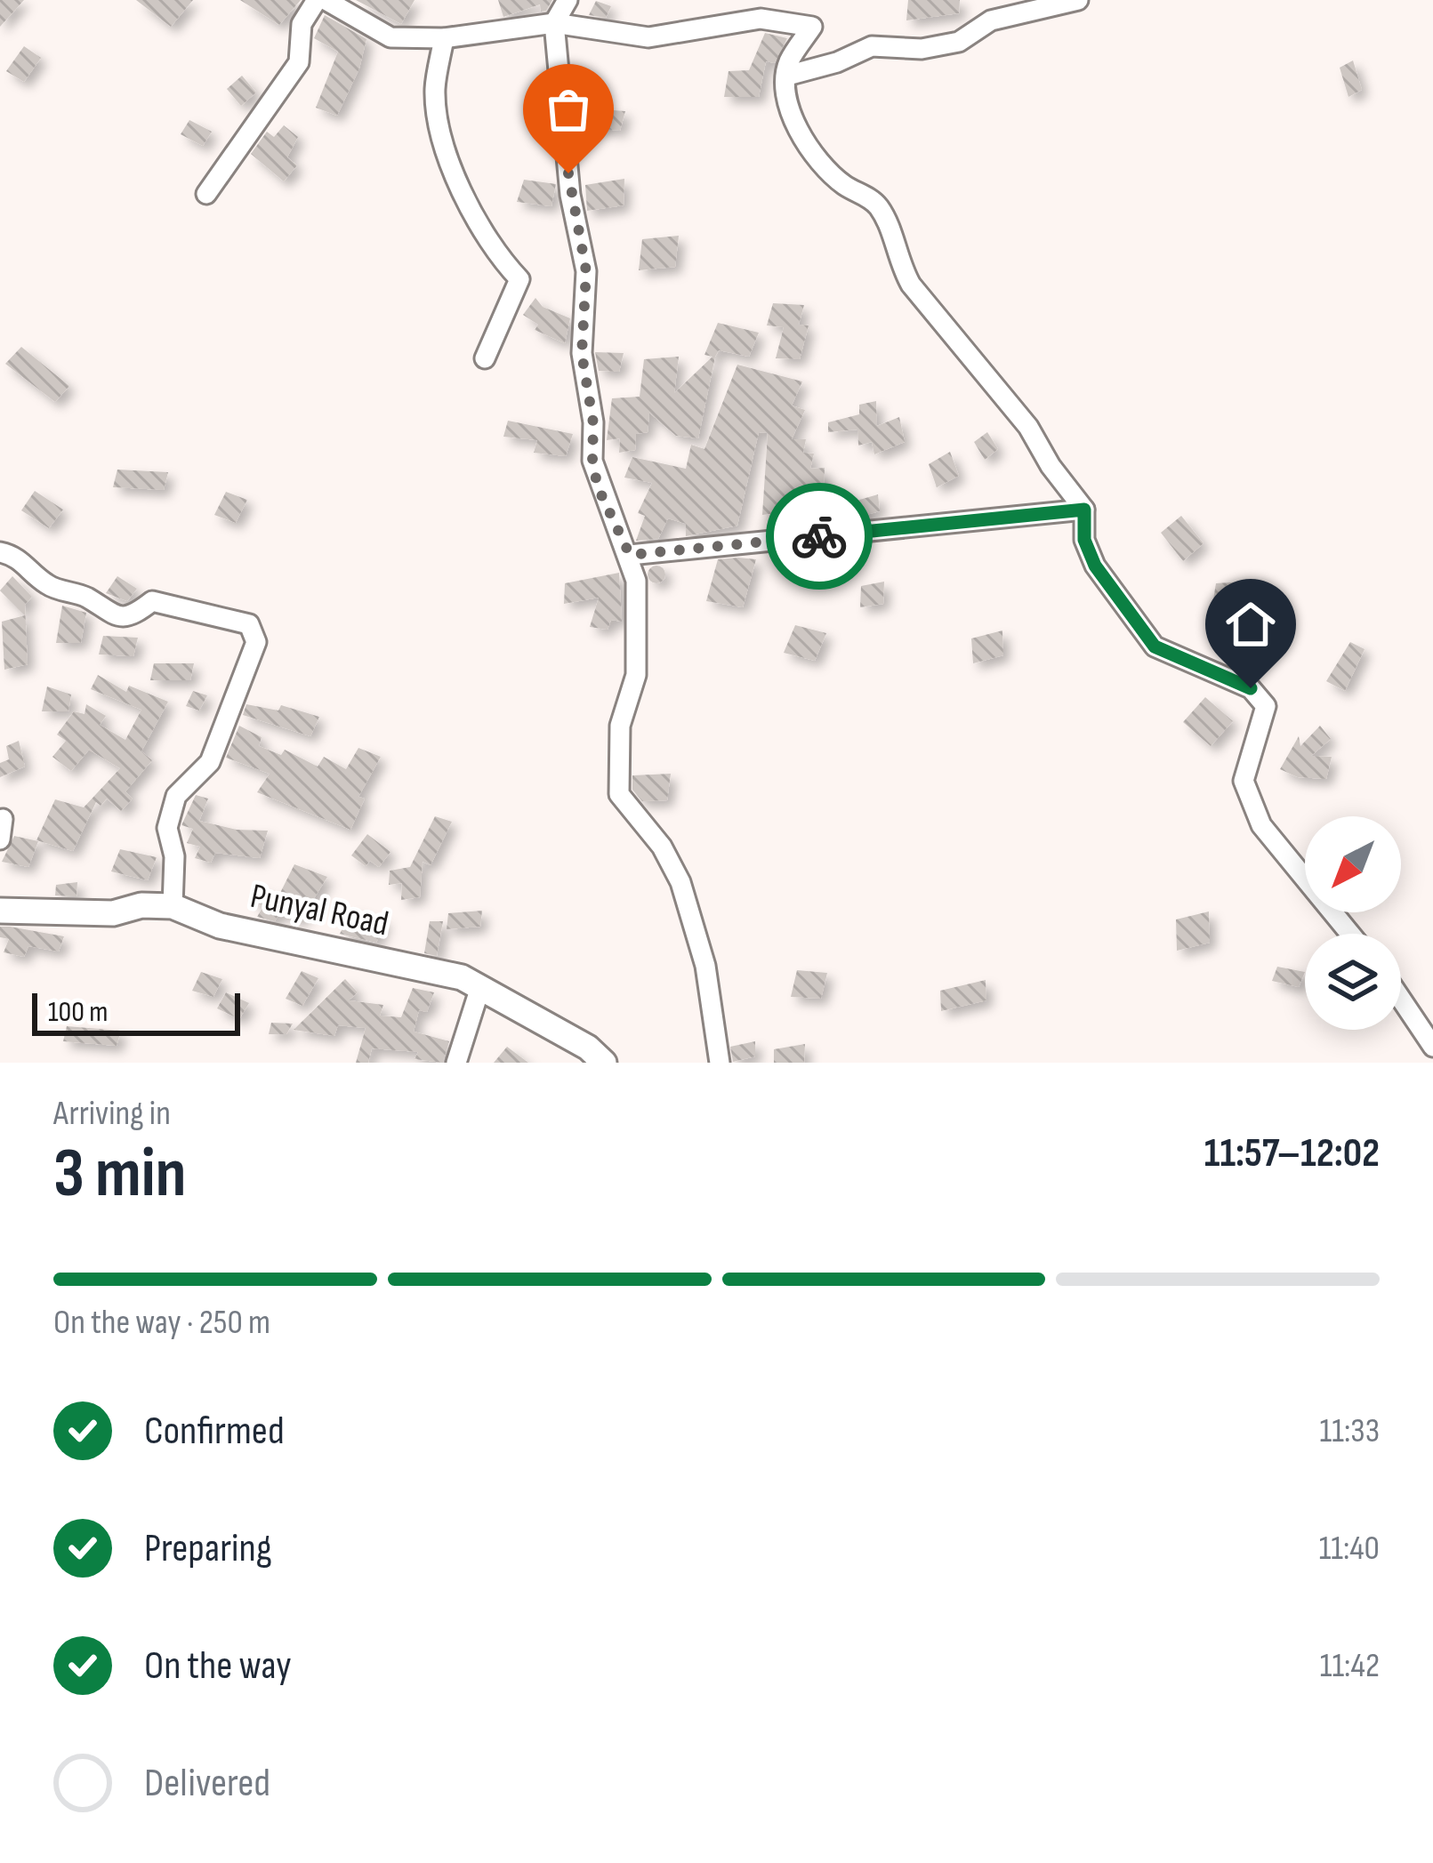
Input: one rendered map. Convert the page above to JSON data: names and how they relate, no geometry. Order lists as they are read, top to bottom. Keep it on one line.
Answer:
{"streets":{"main road":["Punyal Road"]},"scale_bar":"100 m","north":"bottom left","page":{"scale":"100 m","heading":["3 min","Arriving in","11:57–12:02"],"bar":"On the way · 250 m","list":[["Confirmed","11:33"],["Preparing","11:40"],["On the way","11:42"],"Delivered"]}}
